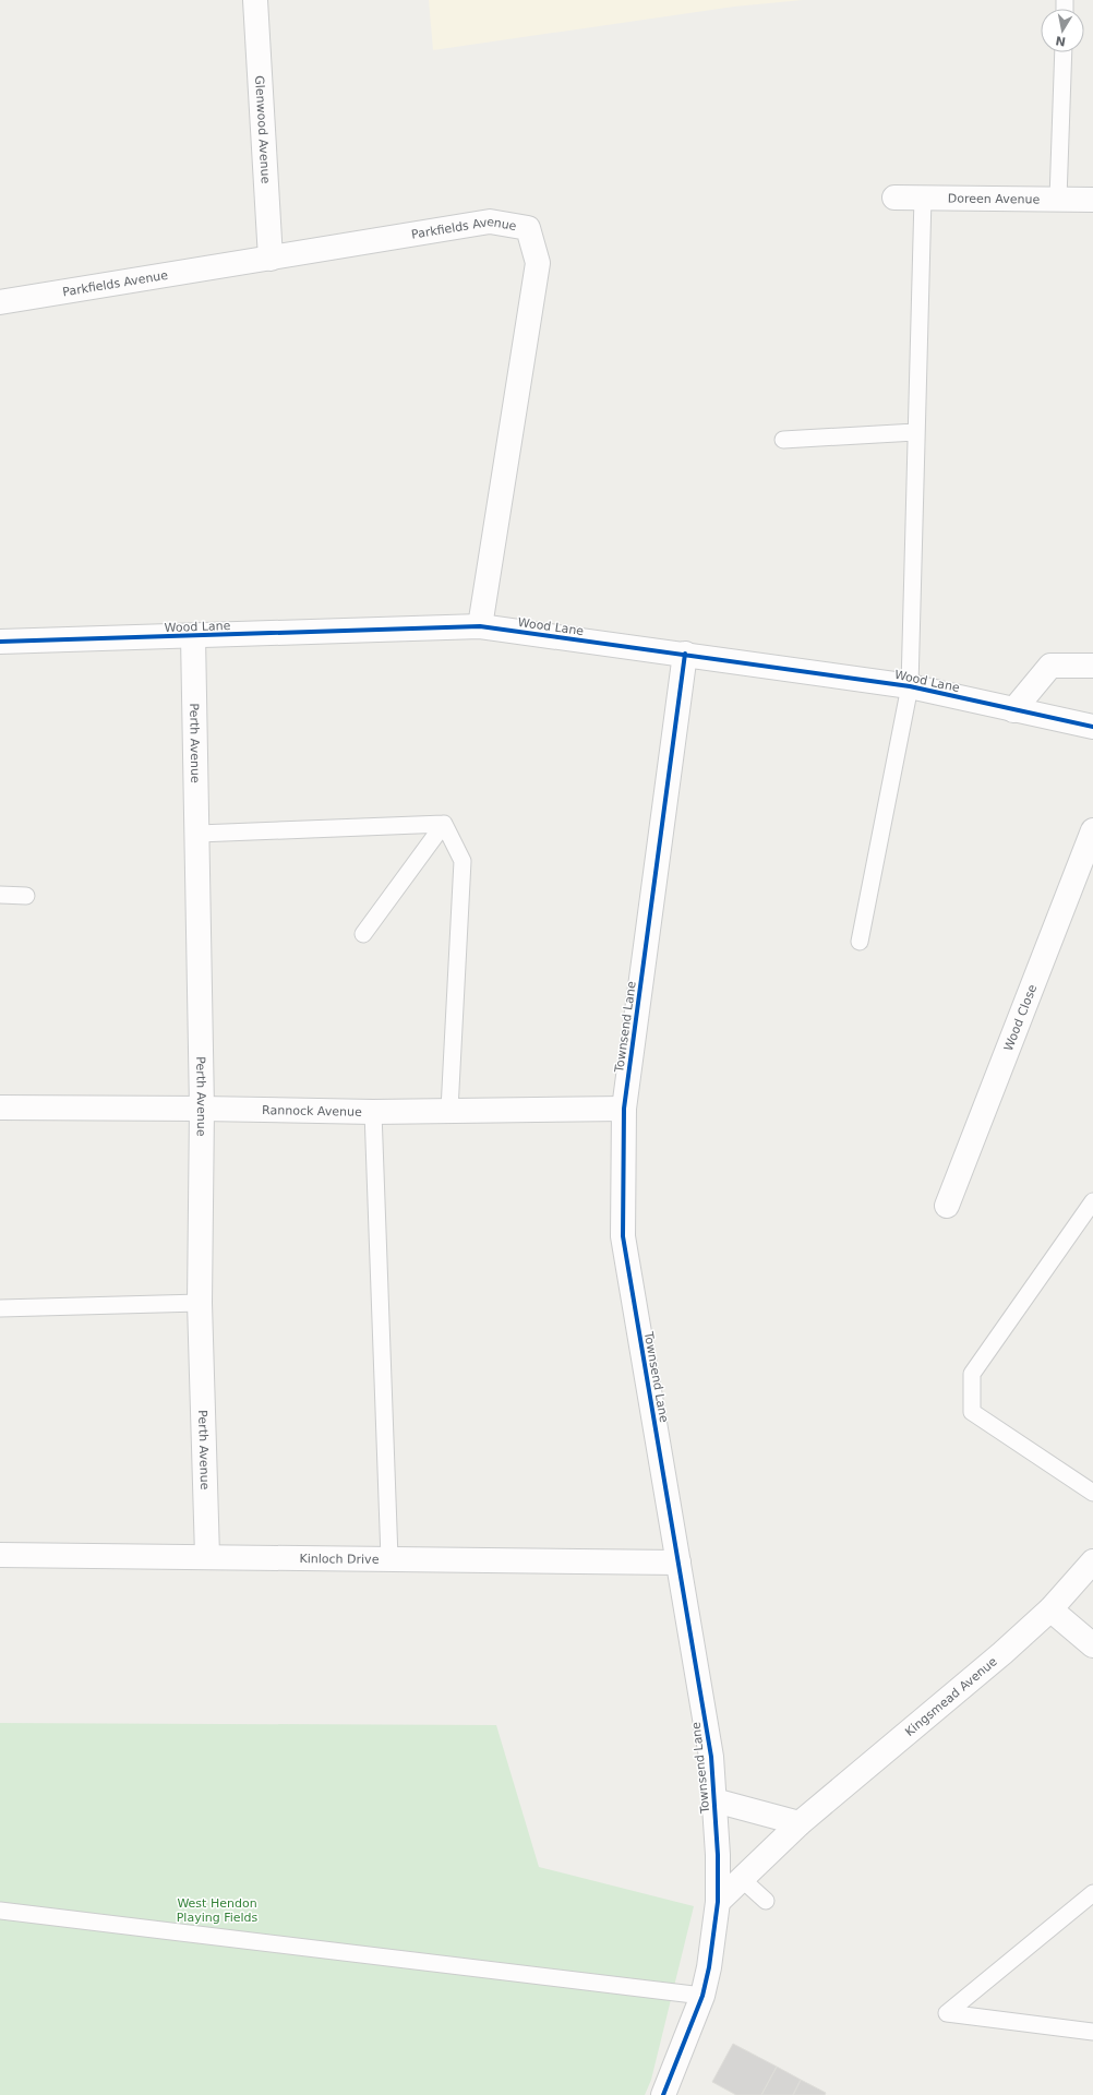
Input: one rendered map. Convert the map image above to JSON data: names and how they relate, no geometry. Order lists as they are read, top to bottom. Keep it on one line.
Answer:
{"streets":{"street":["Glenwood Avenue","Doreen Avenue","Parkfields Avenue","Wood Lane","Perth Avenue","Wood Close","Townsend Lane","Rannock Avenue","Kinloch Drive","Kingsmead Avenue"]},"crossings":[["Glenwood Avenue","Parkfields Avenue"],["Parkfields Avenue","Wood Lane"],["Wood Lane","Perth Avenue"],["Wood Lane","Townsend Lane"],["Perth Avenue","Rannock Avenue"],["Perth Avenue","Kinloch Drive"],["Townsend Lane","Rannock Avenue"],["Townsend Lane","Kinloch Drive"],["Townsend Lane","Kingsmead Avenue"]],"parks":["West Hendon Playing Fields"],"north":"bottom"}
